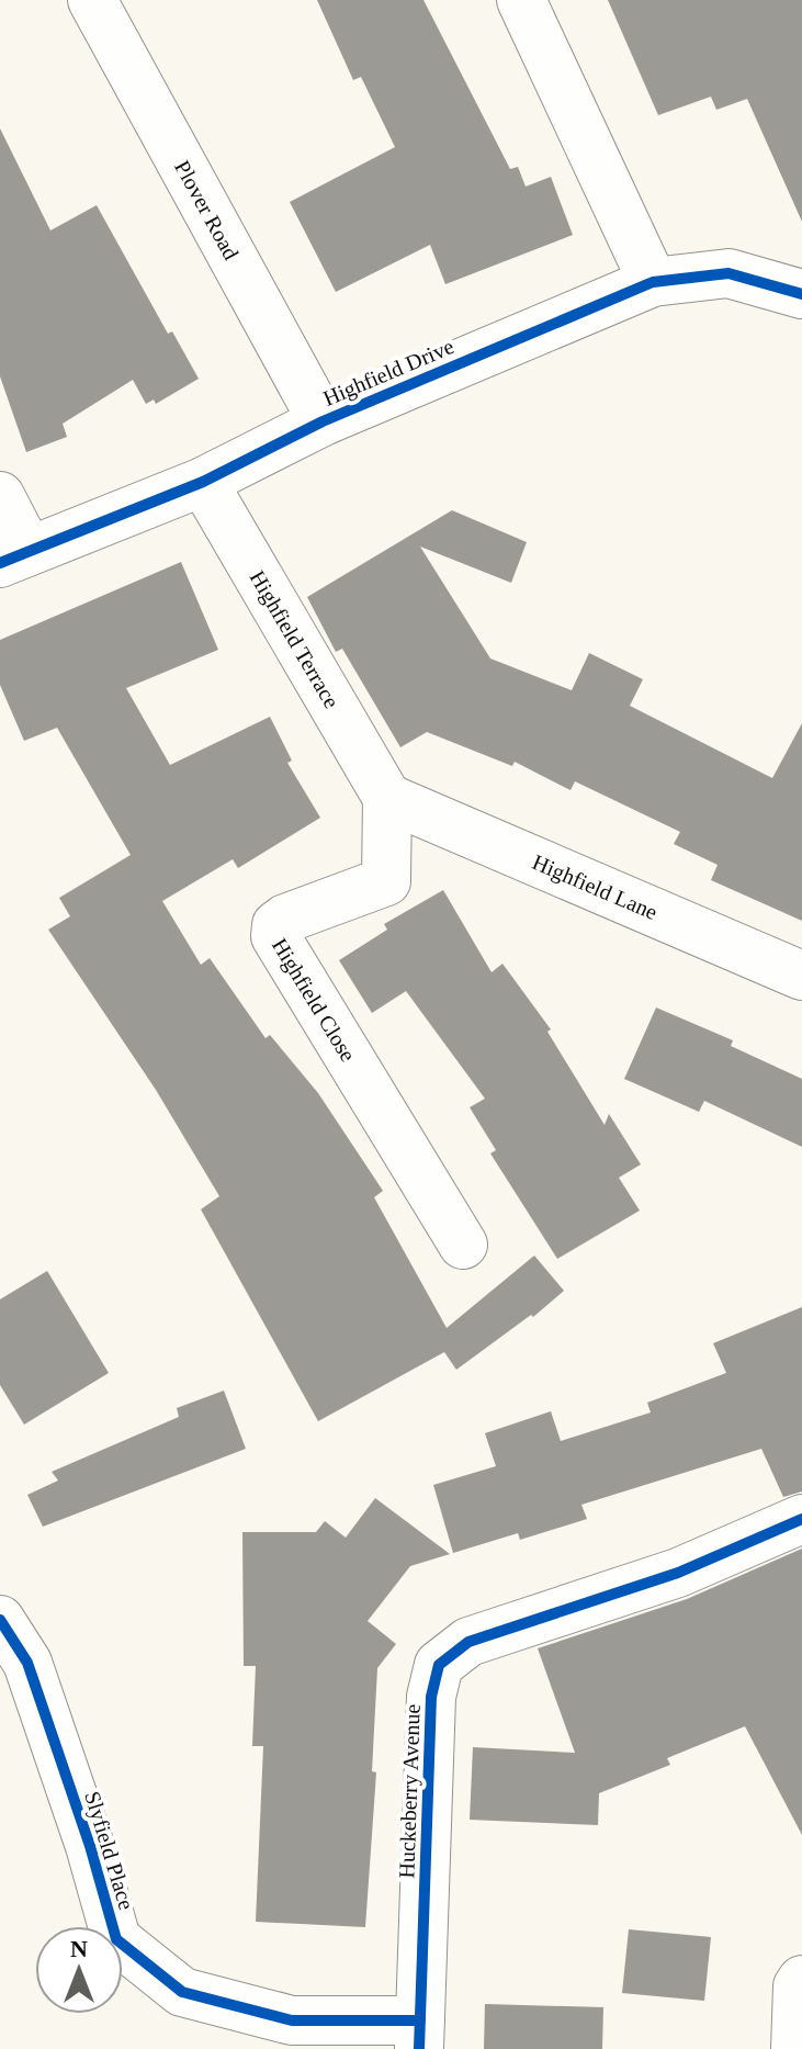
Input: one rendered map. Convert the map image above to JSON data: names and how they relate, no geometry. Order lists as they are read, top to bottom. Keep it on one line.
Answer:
{"streets":{"street":["Plover Road","Highfield Drive","Highfield Terrace","Highfield Lane","Highfield Close","Huckeberry Avenue","Slyfield Place"]},"crossings":[["Plover Road","Highfield Drive"],["Highfield Drive","Highfield Terrace"],["Highfield Terrace","Highfield Lane"],["Highfield Terrace","Highfield Close"],["Highfield Lane","Highfield Close"],["Huckeberry Avenue","Slyfield Place"]],"north":"top"}
